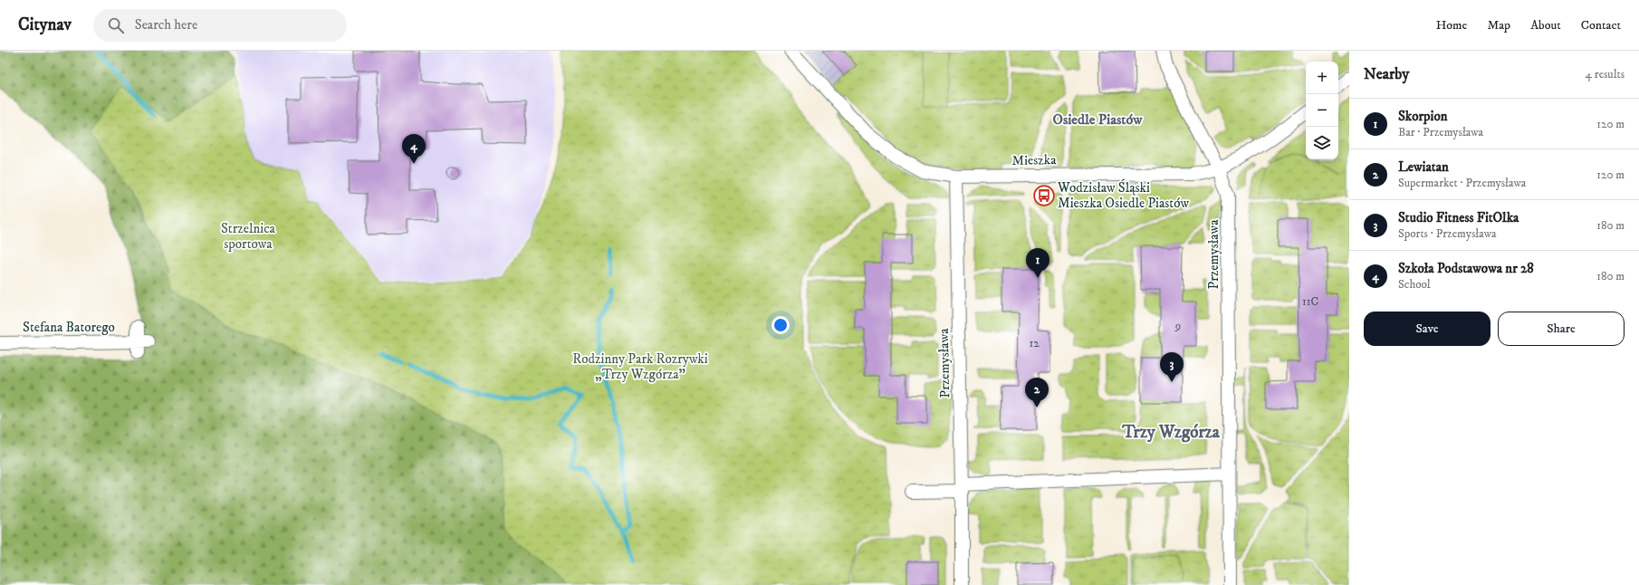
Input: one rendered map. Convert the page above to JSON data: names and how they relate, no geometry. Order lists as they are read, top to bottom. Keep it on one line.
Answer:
{"streets":{"street":["Mieszka","Przemysława","Stefana Batorego"]},"crossings":[["Mieszka","Przemysława"]],"districts":["Osiedle Piastów","Trzy Wzgórza"],"parks":["Strzelnica sportowa","Rodzinny Park Rozrywki „Trzy Wzgórza”"],"places":{"bus stop":["Wodzisław Śląski Mieszka Osiedle Piastów"]},"house_numbers":["11C","9","12"],"page":{"header":"Citynav","search":"Search here","nav":["Home","Map","About","Contact"],"heading":["Nearby","4 results"],"map_buttons":["+","−"],"list":[{"mark":"1","name":"Skorpion","note":"Bar · Przemysława","value":"120 m"},{"mark":"2","name":"Lewiatan","note":"Supermarket · Przemysława","value":"120 m"},{"mark":"3","name":"Studio Fitness FitOlka","note":"Sports · Przemysława","value":"180 m"},{"mark":"4","name":"Szkoła Podstawowa nr 28","note":"School","value":"180 m"}],"pins":["4","1","3","2"],"buttons":["Save","Share"]}}
